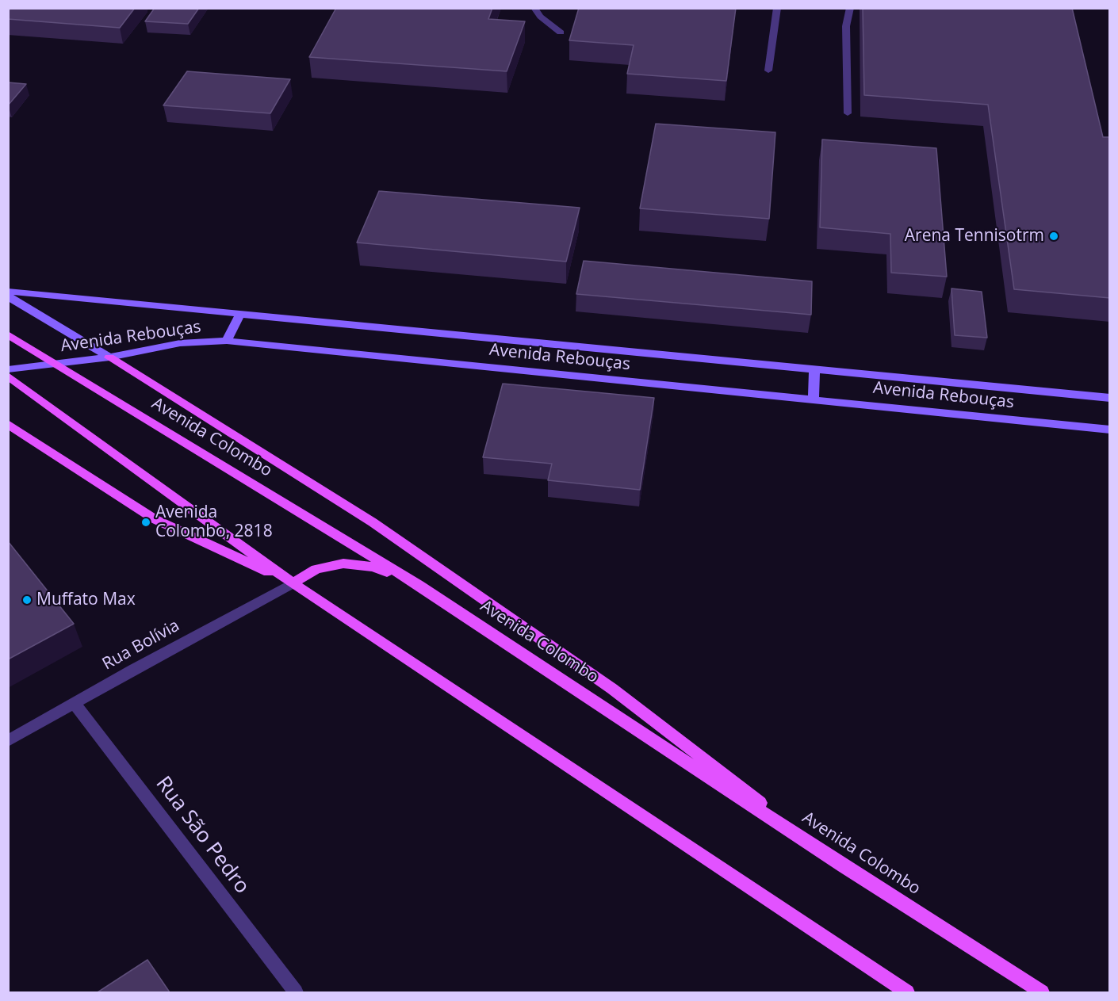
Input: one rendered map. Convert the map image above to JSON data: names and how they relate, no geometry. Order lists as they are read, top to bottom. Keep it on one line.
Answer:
{"streets":{"main road":["Avenida Rebouças","Avenida Colombo"],"street":["Rua Bolívia","Rua São Pedro"]},"crossings":[["Avenida Rebouças","Avenida Colombo"],["Rua Bolívia","Rua São Pedro"]],"places":["Arena Tennisotrm","Avenida Colombo, 2818","Muffato Max"]}
